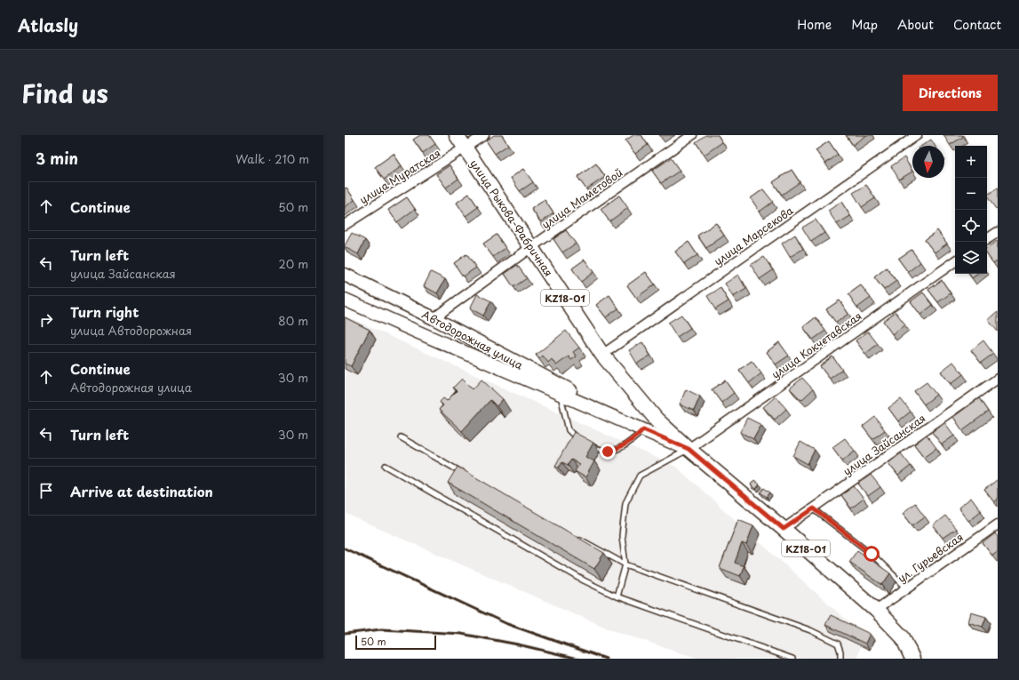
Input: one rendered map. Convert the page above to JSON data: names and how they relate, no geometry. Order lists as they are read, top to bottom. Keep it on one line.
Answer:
{"streets":{"main road":["улица Рыкова-Фабричная","KZ18-01","Автодорожная улица"],"street":["улица Муратская","улица Маметовой","улица Марсекова","улица Кокчетавская","улица Зайсанская","ул. Гурьевская"]},"crossings":[["улица Муратская","улица Рыкова-Фабричная"],["улица Маметовой","улица Рыкова-Фабричная"],["улица Маметовой","Автодорожная улица"],["улица Рыкова-Фабричная","улица Марсекова"],["улица Рыкова-Фабричная","KZ18-01"],["улица Рыкова-Фабричная","Автодорожная улица"],["улица Рыкова-Фабричная","улица Кокчетавская"],["KZ18-01","Автодорожная улица"],["KZ18-01","улица Кокчетавская"],["KZ18-01","улица Зайсанская"],["KZ18-01","ул. Гурьевская"],["Автодорожная улица","улица Кокчетавская"]],"scale_bar":"50 m","north":"bottom","page":{"header":"Atlasly","nav":["Home","Map","About","Contact"],"title":"Find us","buttons":"Directions","heading":["3 min","Walk · 210 m"],"map_buttons":["+","−"],"list":[["Continue","50 m"],["Turn left","улица Зайсанская","20 m"],["Turn right","улица Автодорожная","80 m"],["Continue","Автодорожная улица","30 m"],["Turn left","30 m"],"Arrive at destination"],"scale":"50 m"}}
